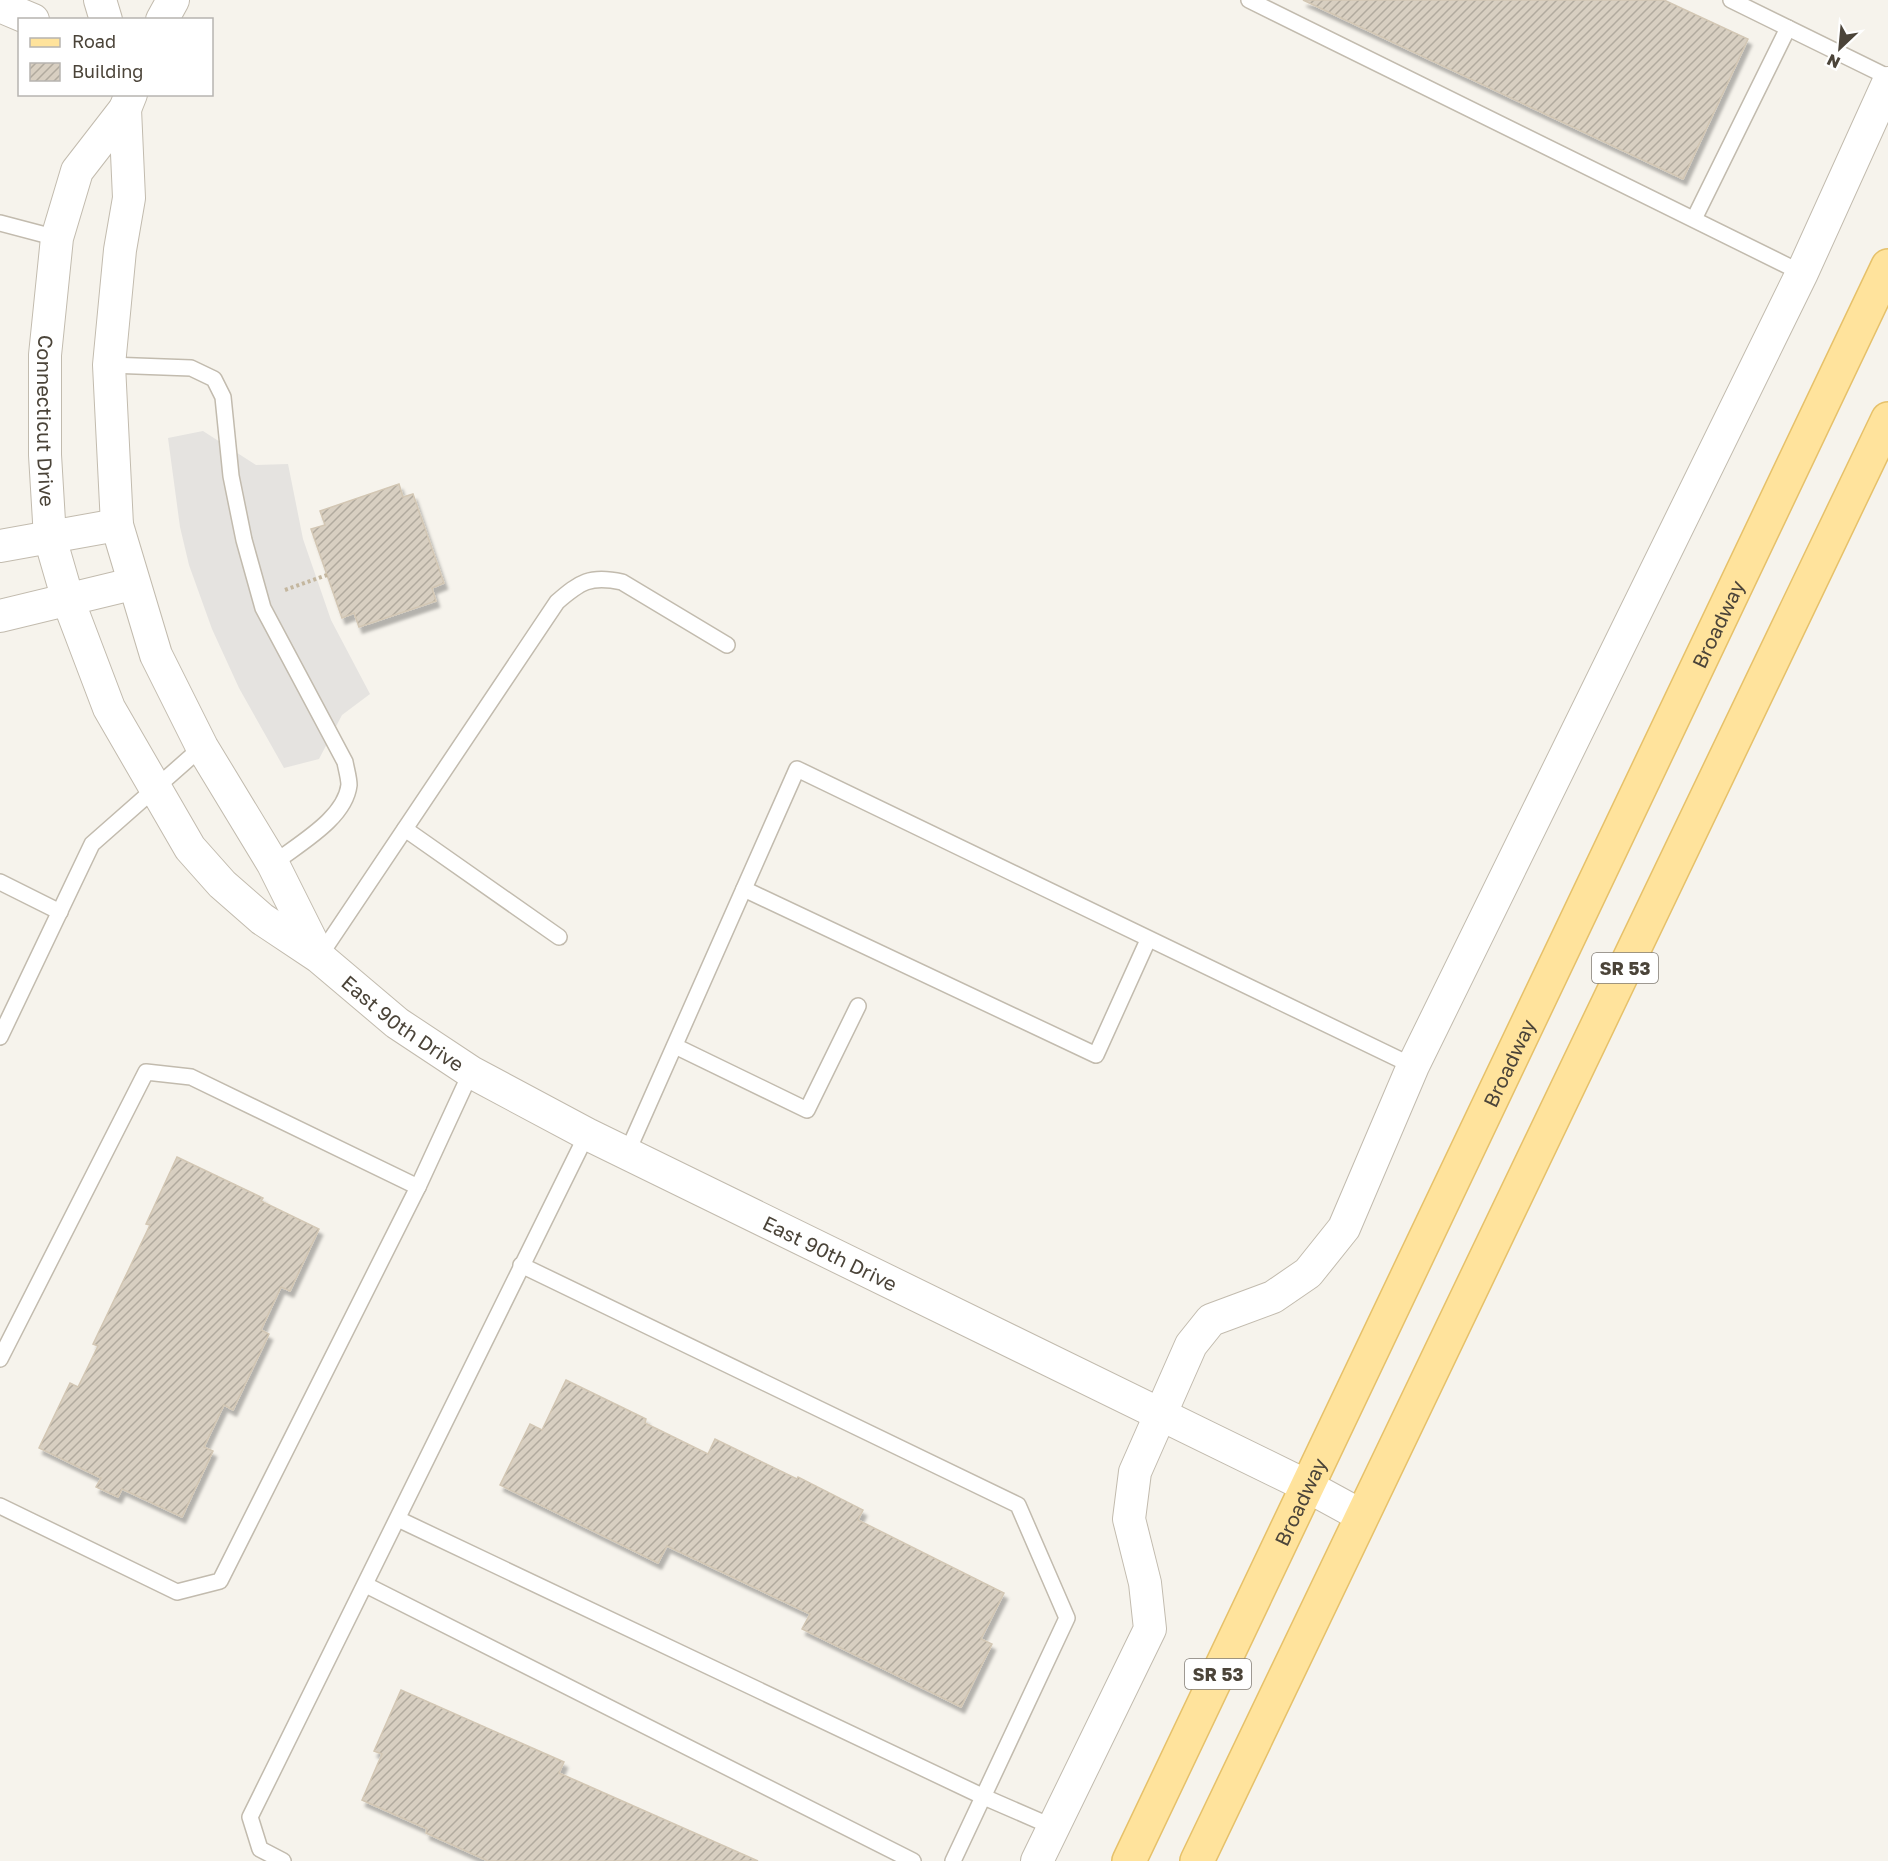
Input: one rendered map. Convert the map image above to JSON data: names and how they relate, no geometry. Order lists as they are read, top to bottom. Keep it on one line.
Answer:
{"streets":{"main road":["Broadway","SR 53"],"street":["Connecticut Drive","East 90th Drive"]},"crossings":[["Connecticut Drive","East 90th Drive"],["Broadway","East 90th Drive"],["SR 53","East 90th Drive"]],"legend":["Road","Building"],"north":"bottom left"}
